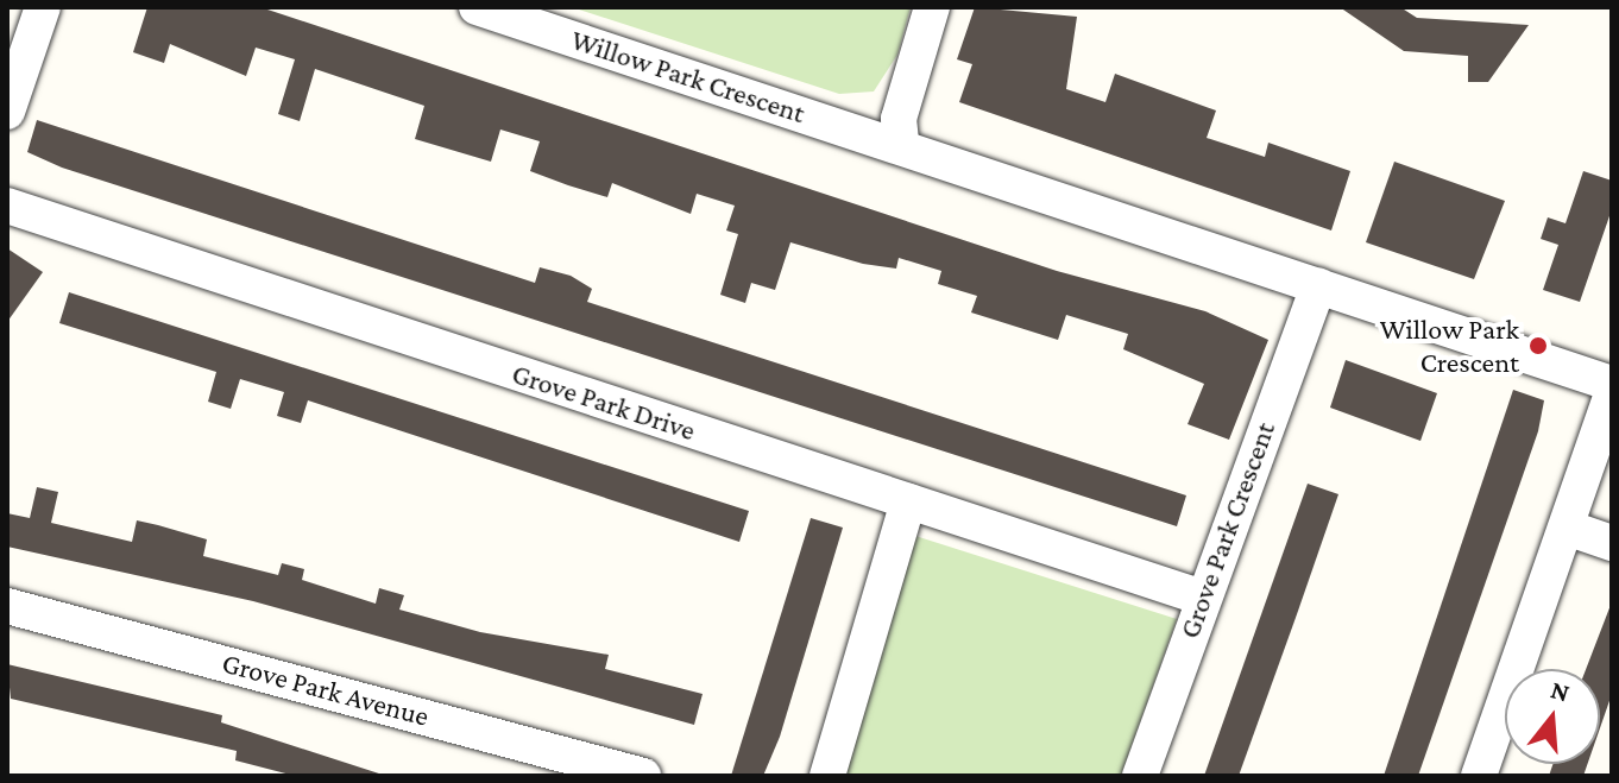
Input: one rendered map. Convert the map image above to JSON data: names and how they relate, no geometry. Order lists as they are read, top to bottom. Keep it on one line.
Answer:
{"streets":{"street":["Willow Park Crescent","Grove Park Drive","Grove Park Crescent","Grove Park Avenue"]},"crossings":[["Willow Park Crescent","Grove Park Crescent"],["Grove Park Drive","Grove Park Crescent"]],"places":["Willow Park Crescent"],"north":"top"}
